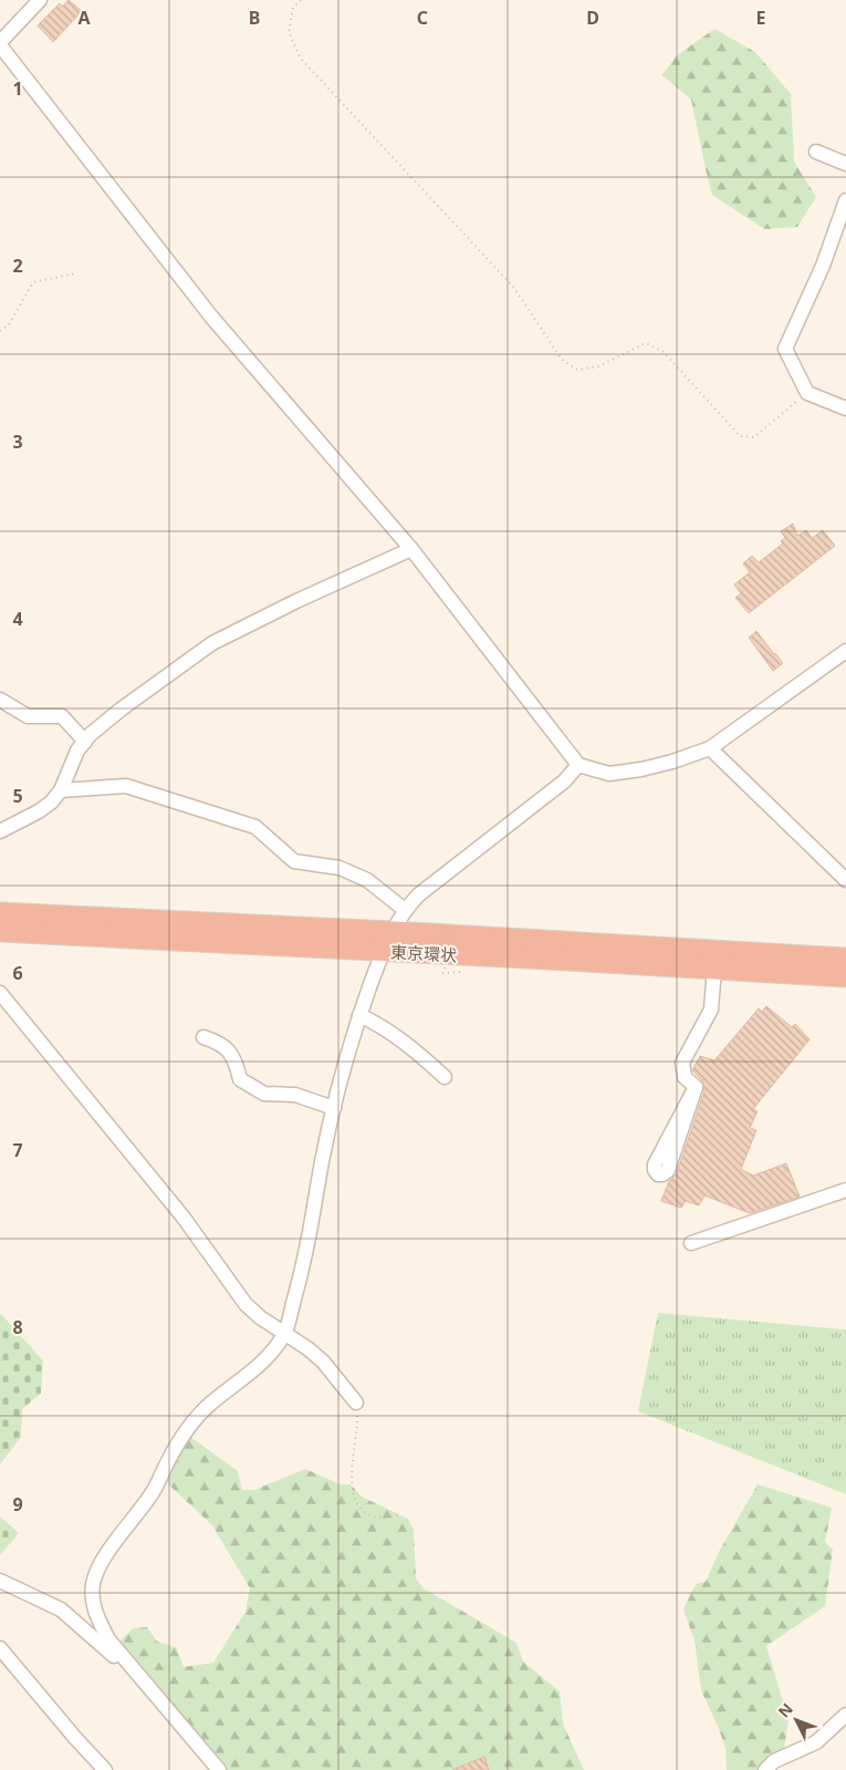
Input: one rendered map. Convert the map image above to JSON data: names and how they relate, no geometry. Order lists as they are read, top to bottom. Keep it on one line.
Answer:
{"streets":{"highway":["東京環状"]},"north":"top left","grid":{"columns":["A","B","C","D","E"],"rows":["1","2","3","4","5","6","7","8","9"]}}
